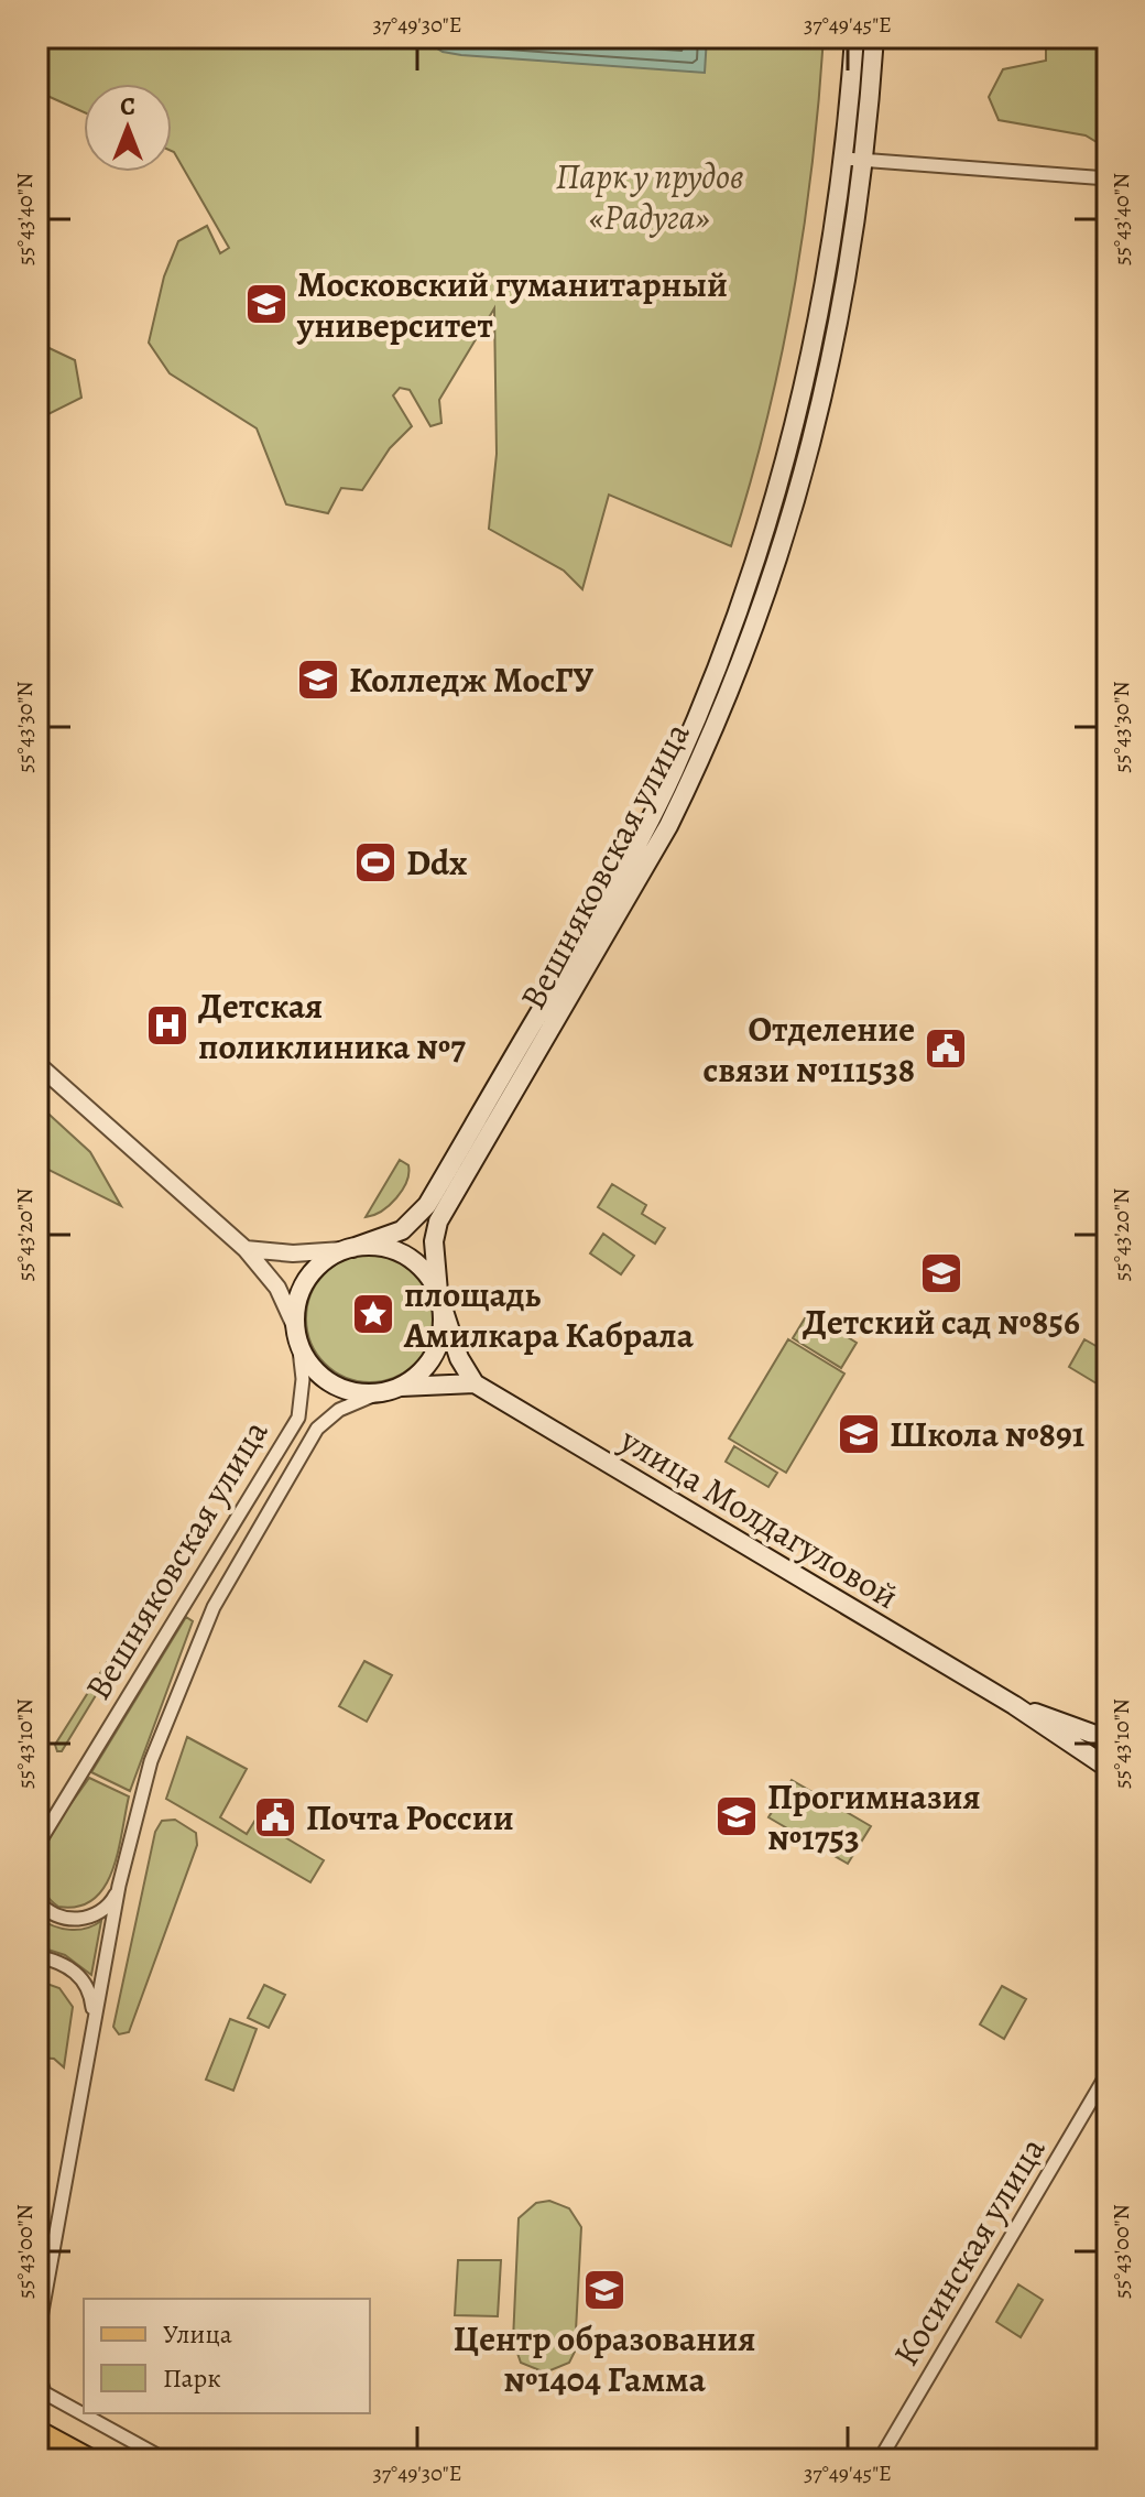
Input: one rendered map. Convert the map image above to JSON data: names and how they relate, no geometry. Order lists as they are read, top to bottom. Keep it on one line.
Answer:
{"streets":{"main road":["Вешняковская улица","улица Молдагуловой"],"street":["Косинская улица"]},"parks":["Парк у прудов «Радуга»"],"places":{"school or university":["Московский гуманитарный университет","Колледж МосГУ","Детский сад №856","Школа №891","Прогимназия №1753","Центр образования №1404 Гамма"],"sports":["Ddx"],"hospital":["Детская поликлиника №7"],"public building":["Отделение связи №111538","Почта России"],"place":["площадь Амилкара Кабрала"]},"legend":["Улица","Парк"],"north":"top","coordinates":["37°49'30\"E","37°49'45\"E","55°43'40\"N","55°43'30\"N","55°43'20\"N","55°43'10\"N","55°43'00\"N"]}
